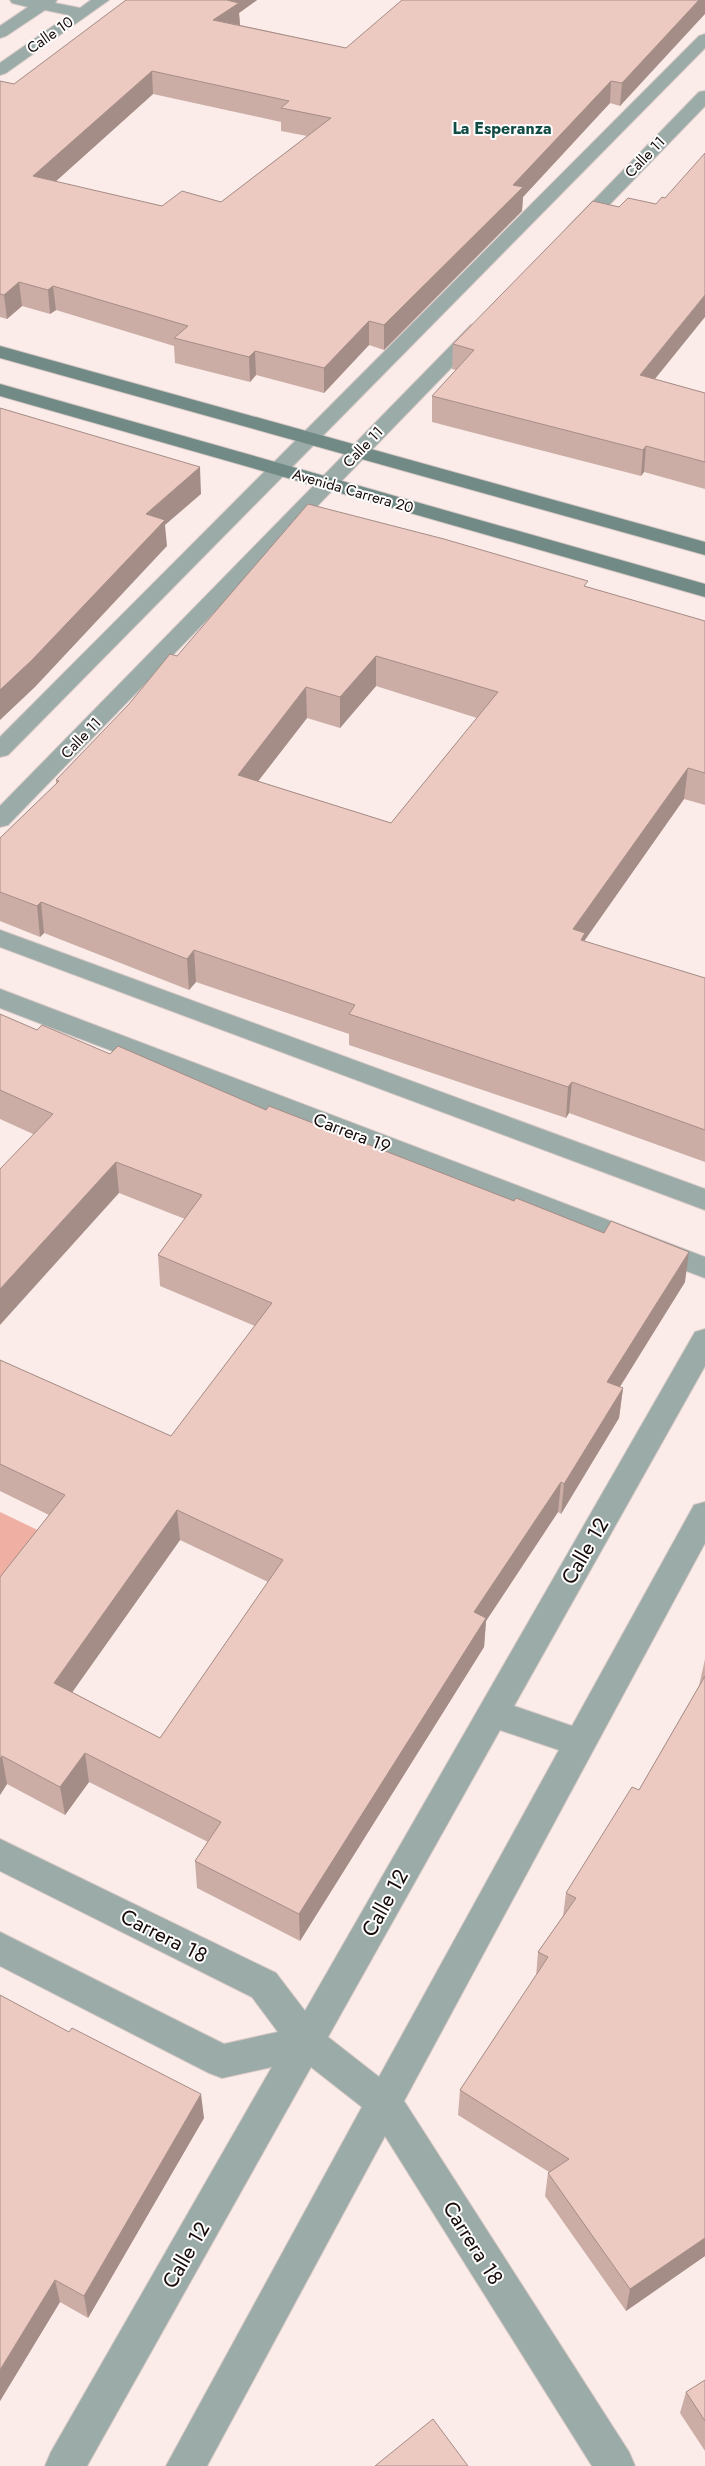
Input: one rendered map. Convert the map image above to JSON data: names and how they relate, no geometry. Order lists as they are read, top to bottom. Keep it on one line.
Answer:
{"streets":{"main road":["Avenida Carrera 20"],"street":["Calle 10","Calle 11","Carrera 19","Calle 12","Carrera 18"]},"crossings":[["Calle 11","Avenida Carrera 20"],["Calle 12","Carrera 18"]],"districts":["La Esperanza"]}
